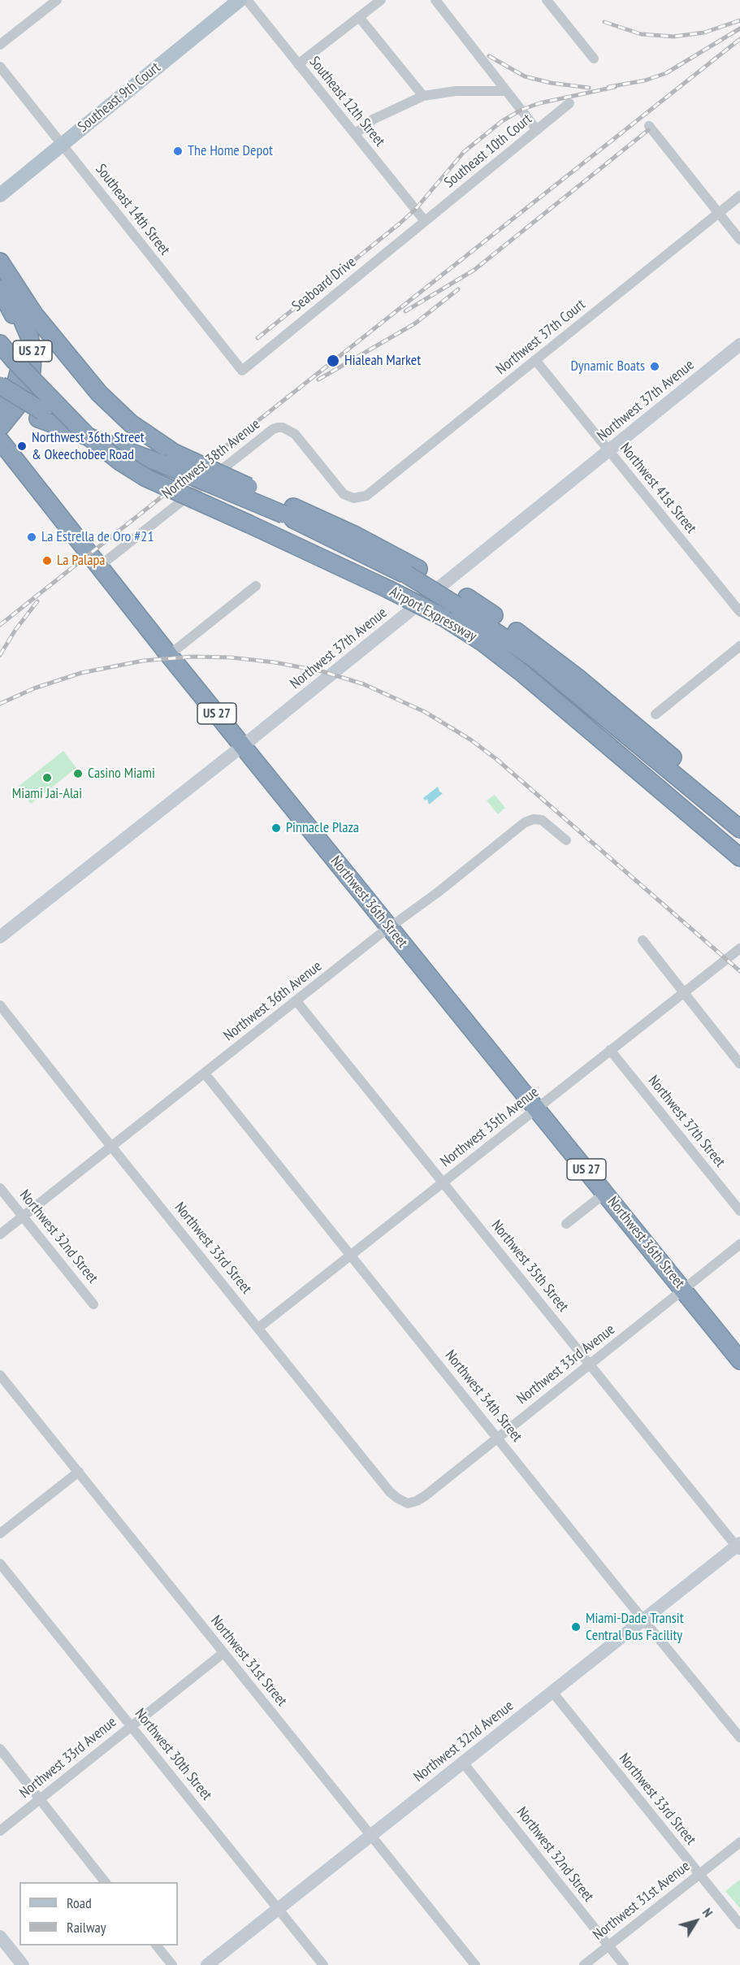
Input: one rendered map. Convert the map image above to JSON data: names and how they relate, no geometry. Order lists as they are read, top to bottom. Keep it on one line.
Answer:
{"streets":{"highway":["US 27","Airport Expressway","Northwest 36th Street"],"main road":["Southeast 9th Court"],"street":["Southeast 12th Street","Southeast 10th Court","Southeast 14th Street","Seaboard Drive","Northwest 37th Court","Northwest 37th Avenue","Northwest 38th Avenue","Northwest 41st Street","Northwest 36th Avenue","Northwest 37th Street","Northwest 35th Avenue","Northwest 32nd Street","Northwest 33rd Street","Northwest 35th Street","Northwest 33rd Avenue","Northwest 34th Street","Northwest 31st Street","Northwest 32nd Avenue","Northwest 30th Street","Northwest 31st Avenue"]},"crossings":[["Southeast 9th Court","Southeast 14th Street"],["Southeast 12th Street","Southeast 10th Court"],["Southeast 12th Street","Seaboard Drive"],["Southeast 10th Court","Seaboard Drive"],["Southeast 14th Street","Seaboard Drive"],["Northwest 37th Court","Northwest 38th Avenue"],["Northwest 37th Court","Northwest 41st Street"],["Northwest 37th Avenue","Northwest 41st Street"],["Northwest 37th Avenue","Northwest 36th Street"],["Northwest 38th Avenue","Northwest 36th Street"],["Northwest 36th Street","Northwest 36th Avenue"],["Northwest 36th Street","Northwest 35th Avenue"],["Northwest 36th Street","Northwest 33rd Avenue"],["Northwest 36th Avenue","Northwest 32nd Street"],["Northwest 36th Avenue","Northwest 33rd Street"],["Northwest 36th Avenue","Northwest 35th Street"],["Northwest 36th Avenue","Northwest 34th Street"],["Northwest 37th Street","Northwest 35th Avenue"],["Northwest 35th Avenue","Northwest 33rd Street"],["Northwest 35th Avenue","Northwest 35th Street"],["Northwest 35th Avenue","Northwest 34th Street"],["Northwest 32nd Street","Northwest 32nd Avenue"],["Northwest 32nd Street","Northwest 31st Avenue"],["Northwest 33rd Street","Northwest 33rd Avenue"],["Northwest 33rd Street","Northwest 32nd Avenue"],["Northwest 33rd Street","Northwest 31st Avenue"],["Northwest 35th Street","Northwest 33rd Avenue"],["Northwest 35th Street","Northwest 32nd Avenue"],["Northwest 33rd Avenue","Northwest 34th Street"],["Northwest 33rd Avenue","Northwest 31st Street"],["Northwest 33rd Avenue","Northwest 30th Street"],["Northwest 34th Street","Northwest 32nd Avenue"],["Northwest 31st Street","Northwest 32nd Avenue"],["Northwest 32nd Avenue","Northwest 30th Street"]],"places":["The Home Depot","Hialeah Market","Dynamic Boats","Northwest 36th Street & Okeechobee Road","La Estrella de Oro #21","La Palapa","Casino Miami","Miami Jai-Alai","Pinnacle Plaza","Miami-Dade Transit Central Bus Facility"],"legend":["Road","Railway"],"north":"top right"}
